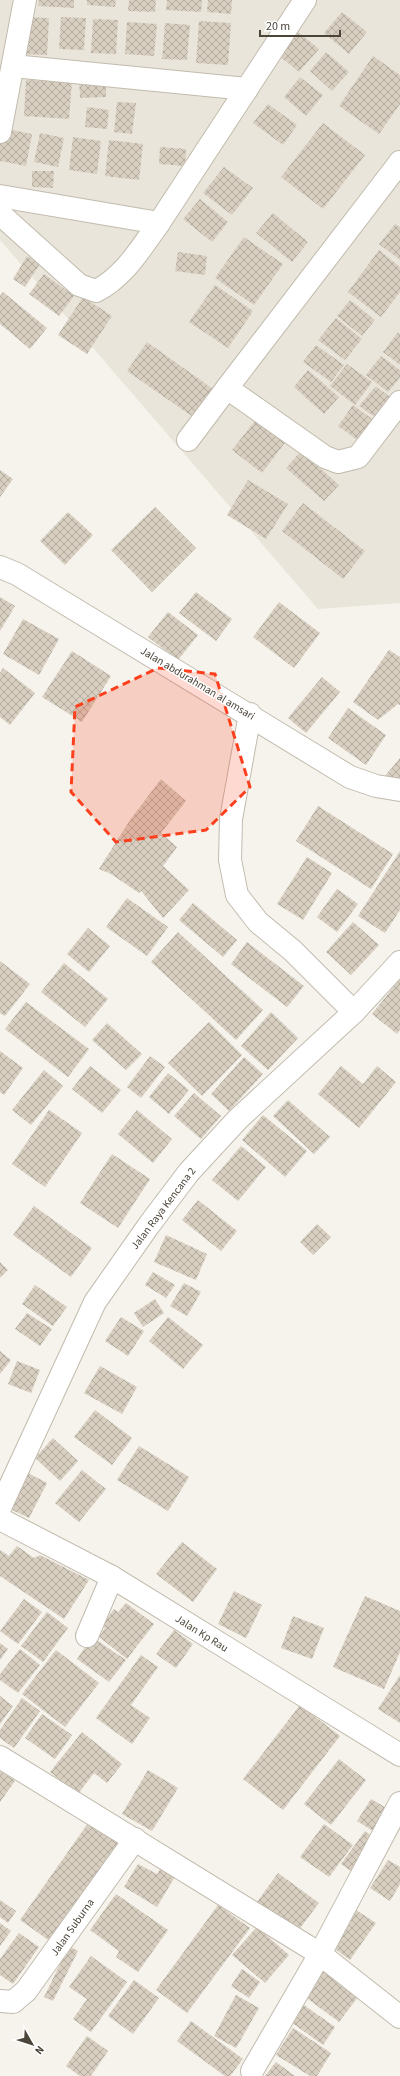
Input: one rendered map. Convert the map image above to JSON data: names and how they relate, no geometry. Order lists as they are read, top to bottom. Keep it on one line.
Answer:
{"streets":{"street":["Jalan abdurahman al amsari","Jalan Raya Kencana 2","Jalan Kp Rau","Jalan Suburna"]},"scale_bar":"20 m","north":"bottom right"}
